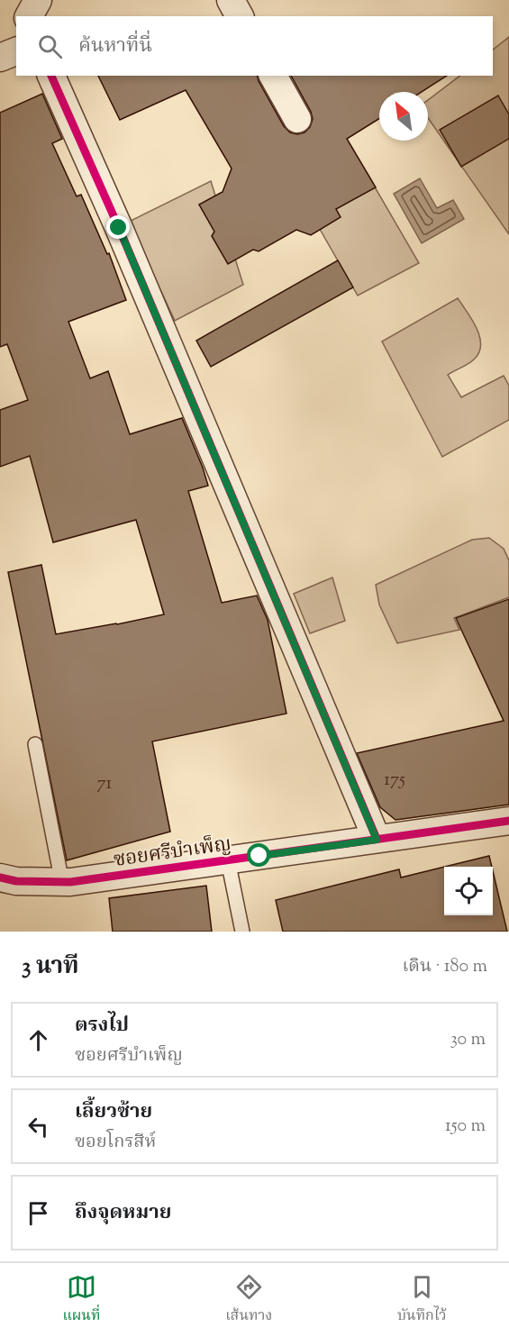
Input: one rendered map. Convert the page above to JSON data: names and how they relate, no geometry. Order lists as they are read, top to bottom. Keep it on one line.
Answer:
{"streets":{"street":["ซอยศรีบำเพ็ญ"]},"house_numbers":["175","71"],"north":"top left","page":{"search":"ค้นหาที่นี่","heading":["3 นาที","เดิน · 180 m"],"list":[["ตรงไป","ซอยศรีบำเพ็ญ","30 m"],["เลี้ยวซ้าย","ฃอยโกรสีห์","150 m"],"ถึงจุดหมาย"],"nav":["แผนที่","เส้นทาง","บันทึกไว้"]}}
